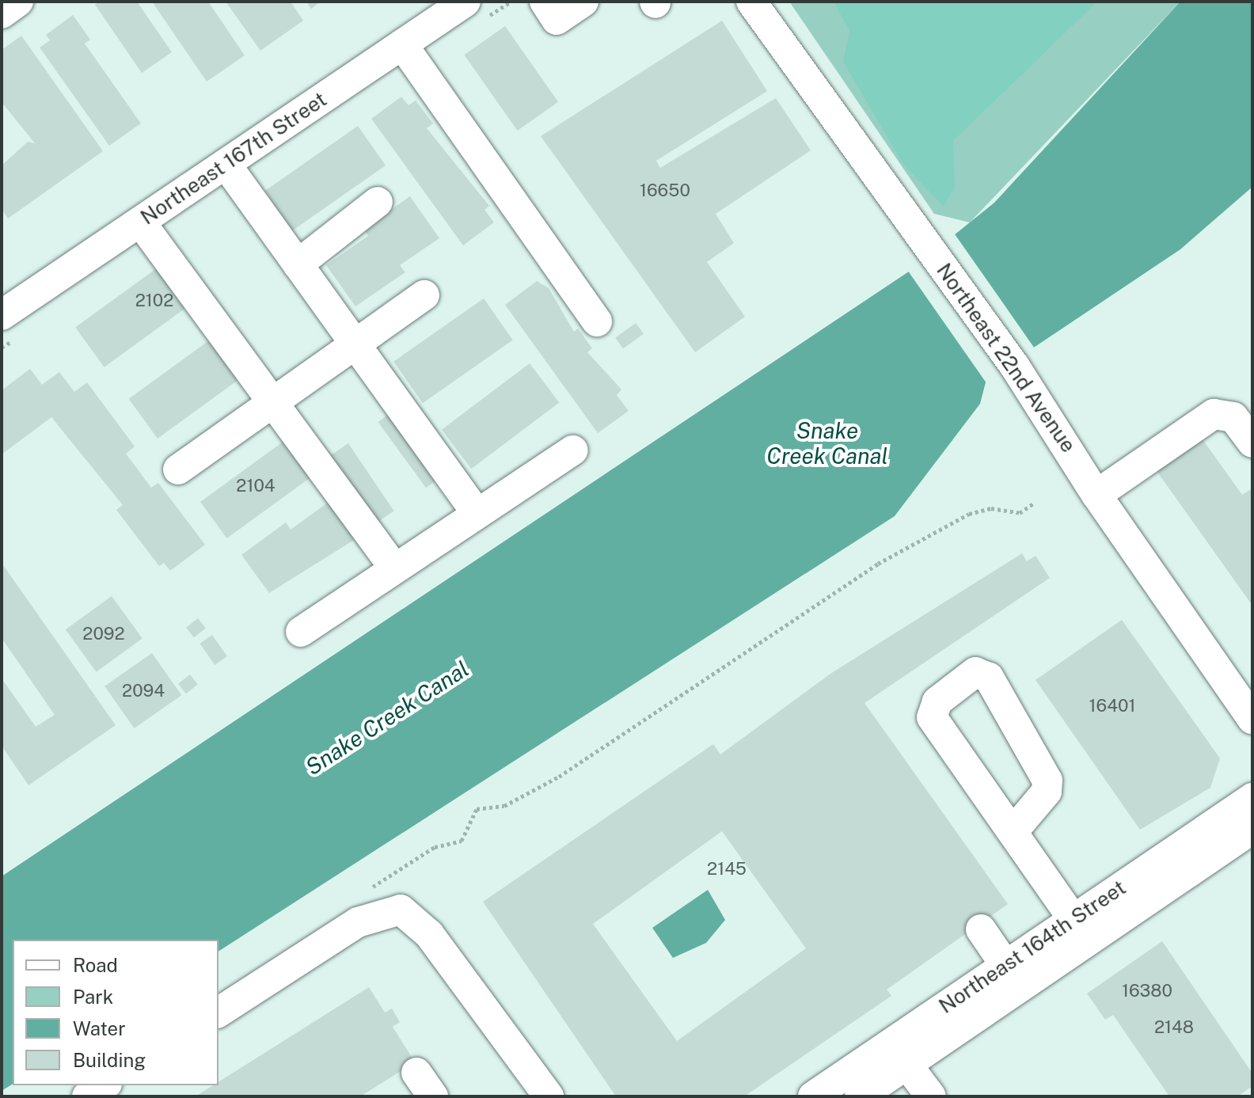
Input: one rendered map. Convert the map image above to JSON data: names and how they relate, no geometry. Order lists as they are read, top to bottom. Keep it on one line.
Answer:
{"streets":{"street":["Northeast 167th Street","Northeast 22nd Avenue","Northeast 164th Street"]},"water":["Snake Creek Canal"],"house_numbers":["16650","2102","2104","2092","2094","16401","2145","16380","2148"],"legend":["Road","Park","Water","Building"]}
